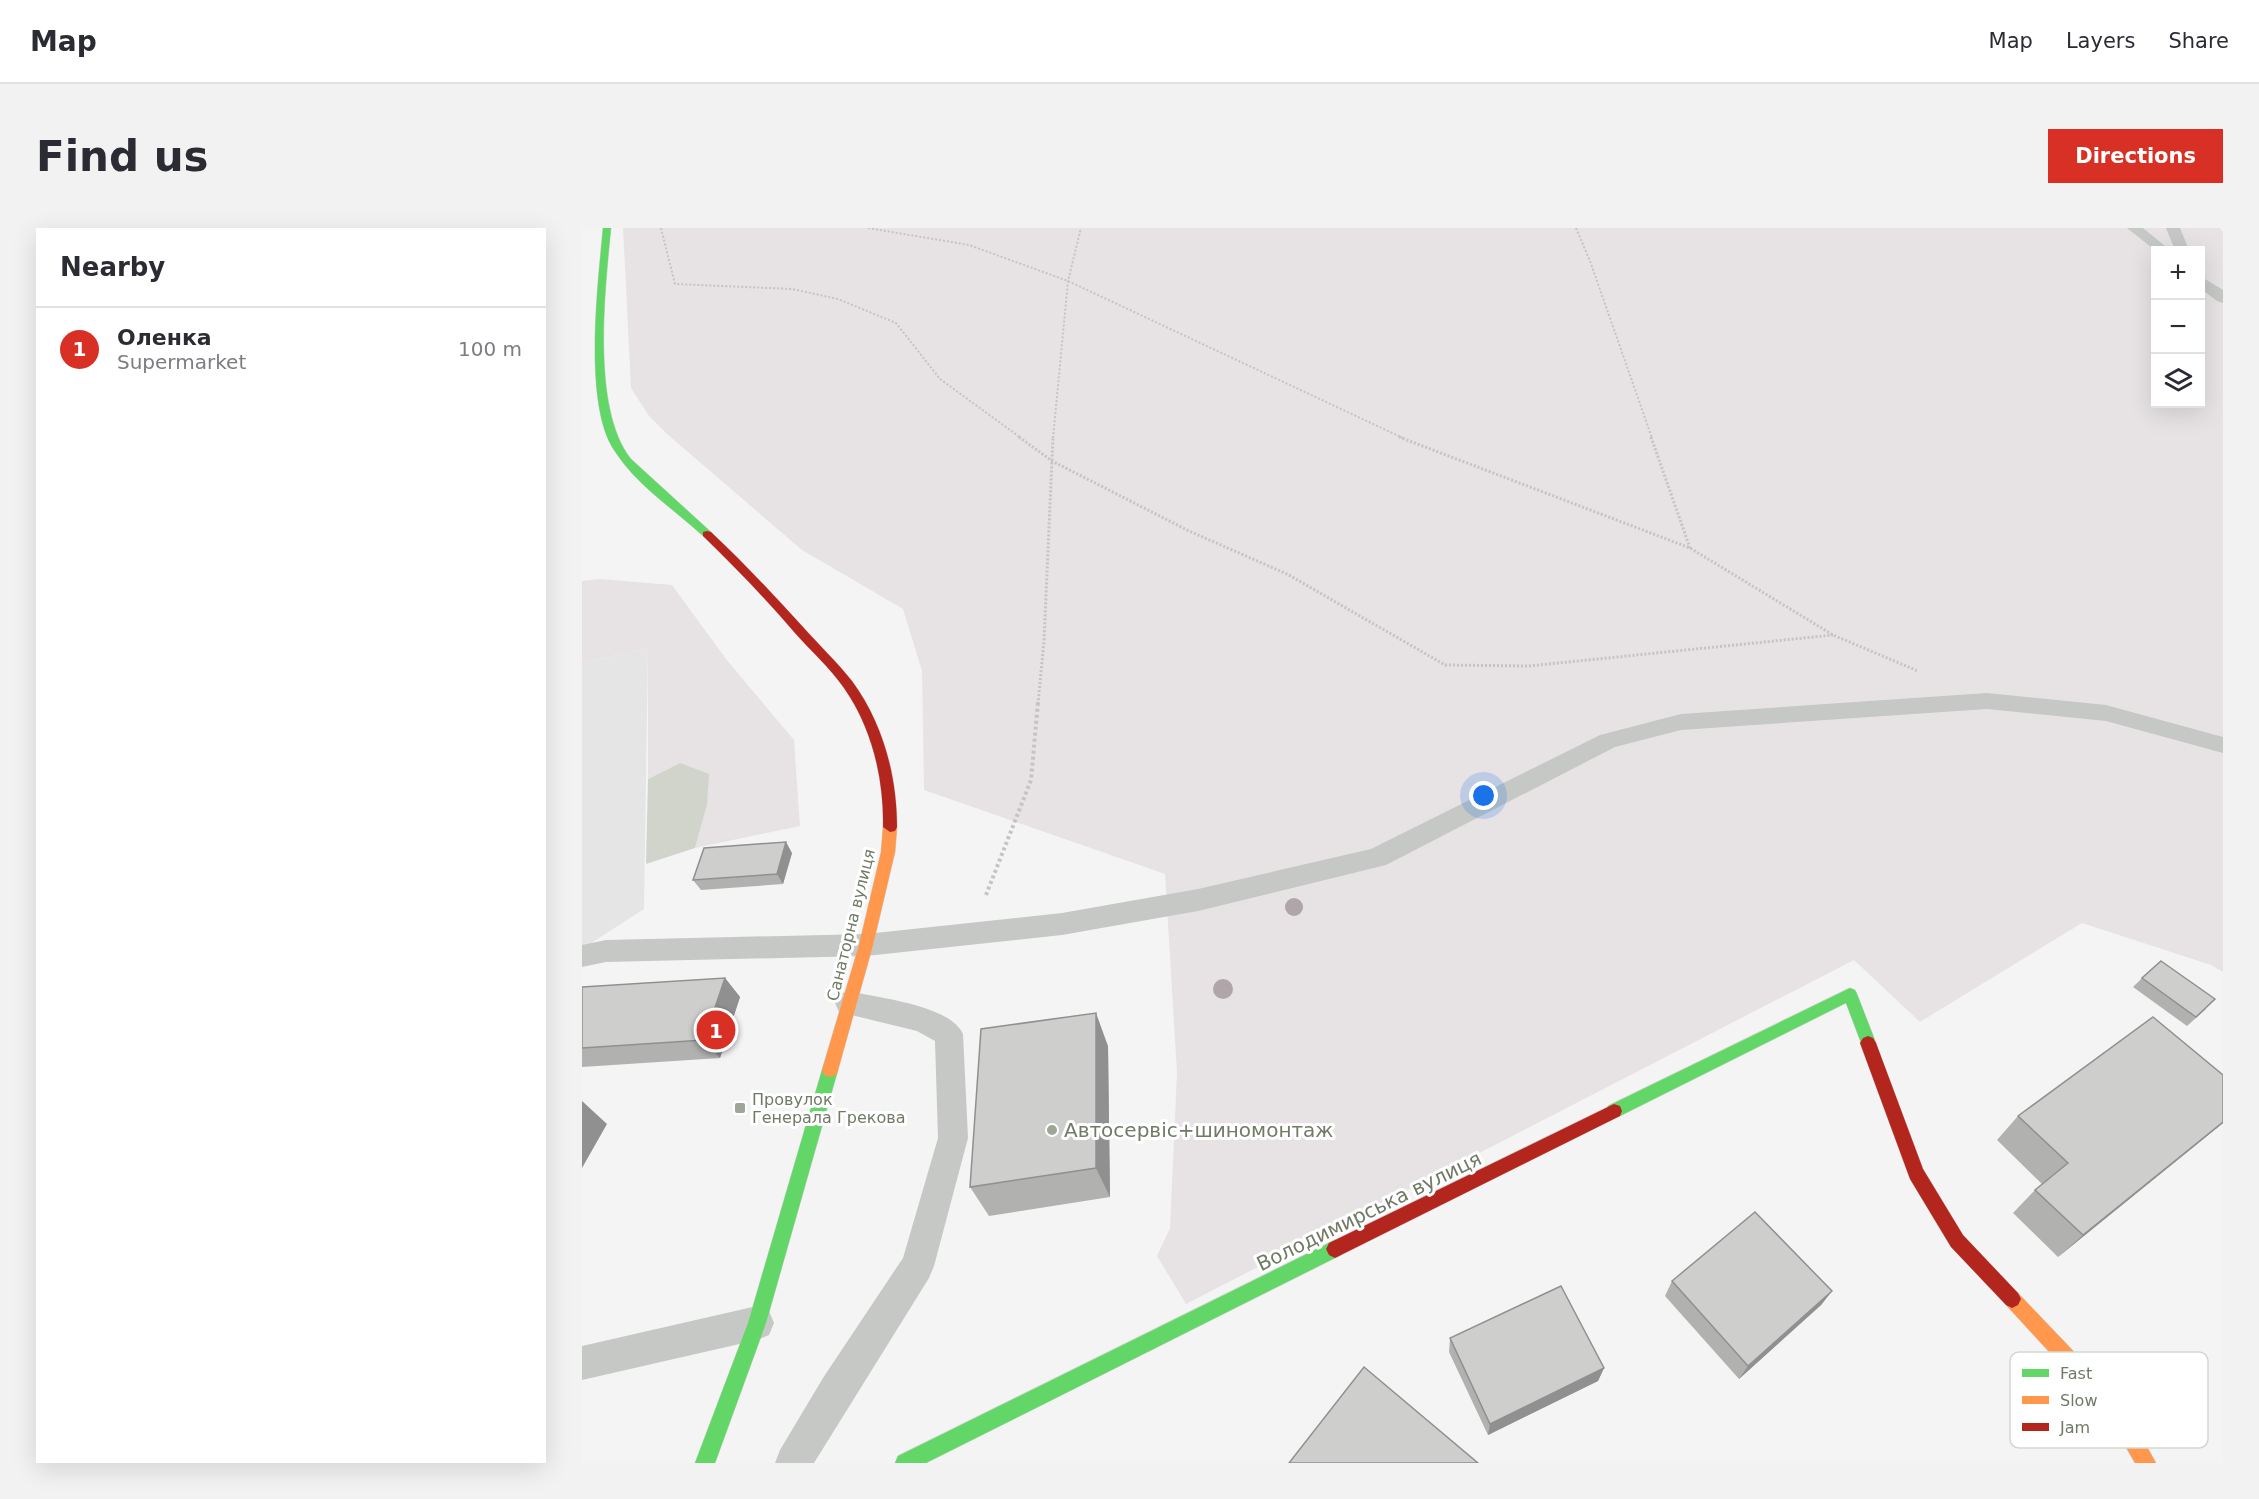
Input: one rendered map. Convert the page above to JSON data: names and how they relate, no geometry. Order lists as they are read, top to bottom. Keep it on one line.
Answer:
{"streets":{"main road":["Санаторна вулиця","Володимирська вулиця"]},"places":{"transit":["Провулок Генерала Грекова"],"other":["Автосервіс+шиномонтаж"]},"legend":["Fast","Slow","Jam"],"page":{"header":"Map","nav":["Map","Layers","Share"],"buttons":"Directions","title":"Find us","heading":"Nearby","map_buttons":["+","−"],"list":[{"mark":"1","name":"Оленка","note":"Supermarket","value":"100 m"}],"pins":"1"}}
